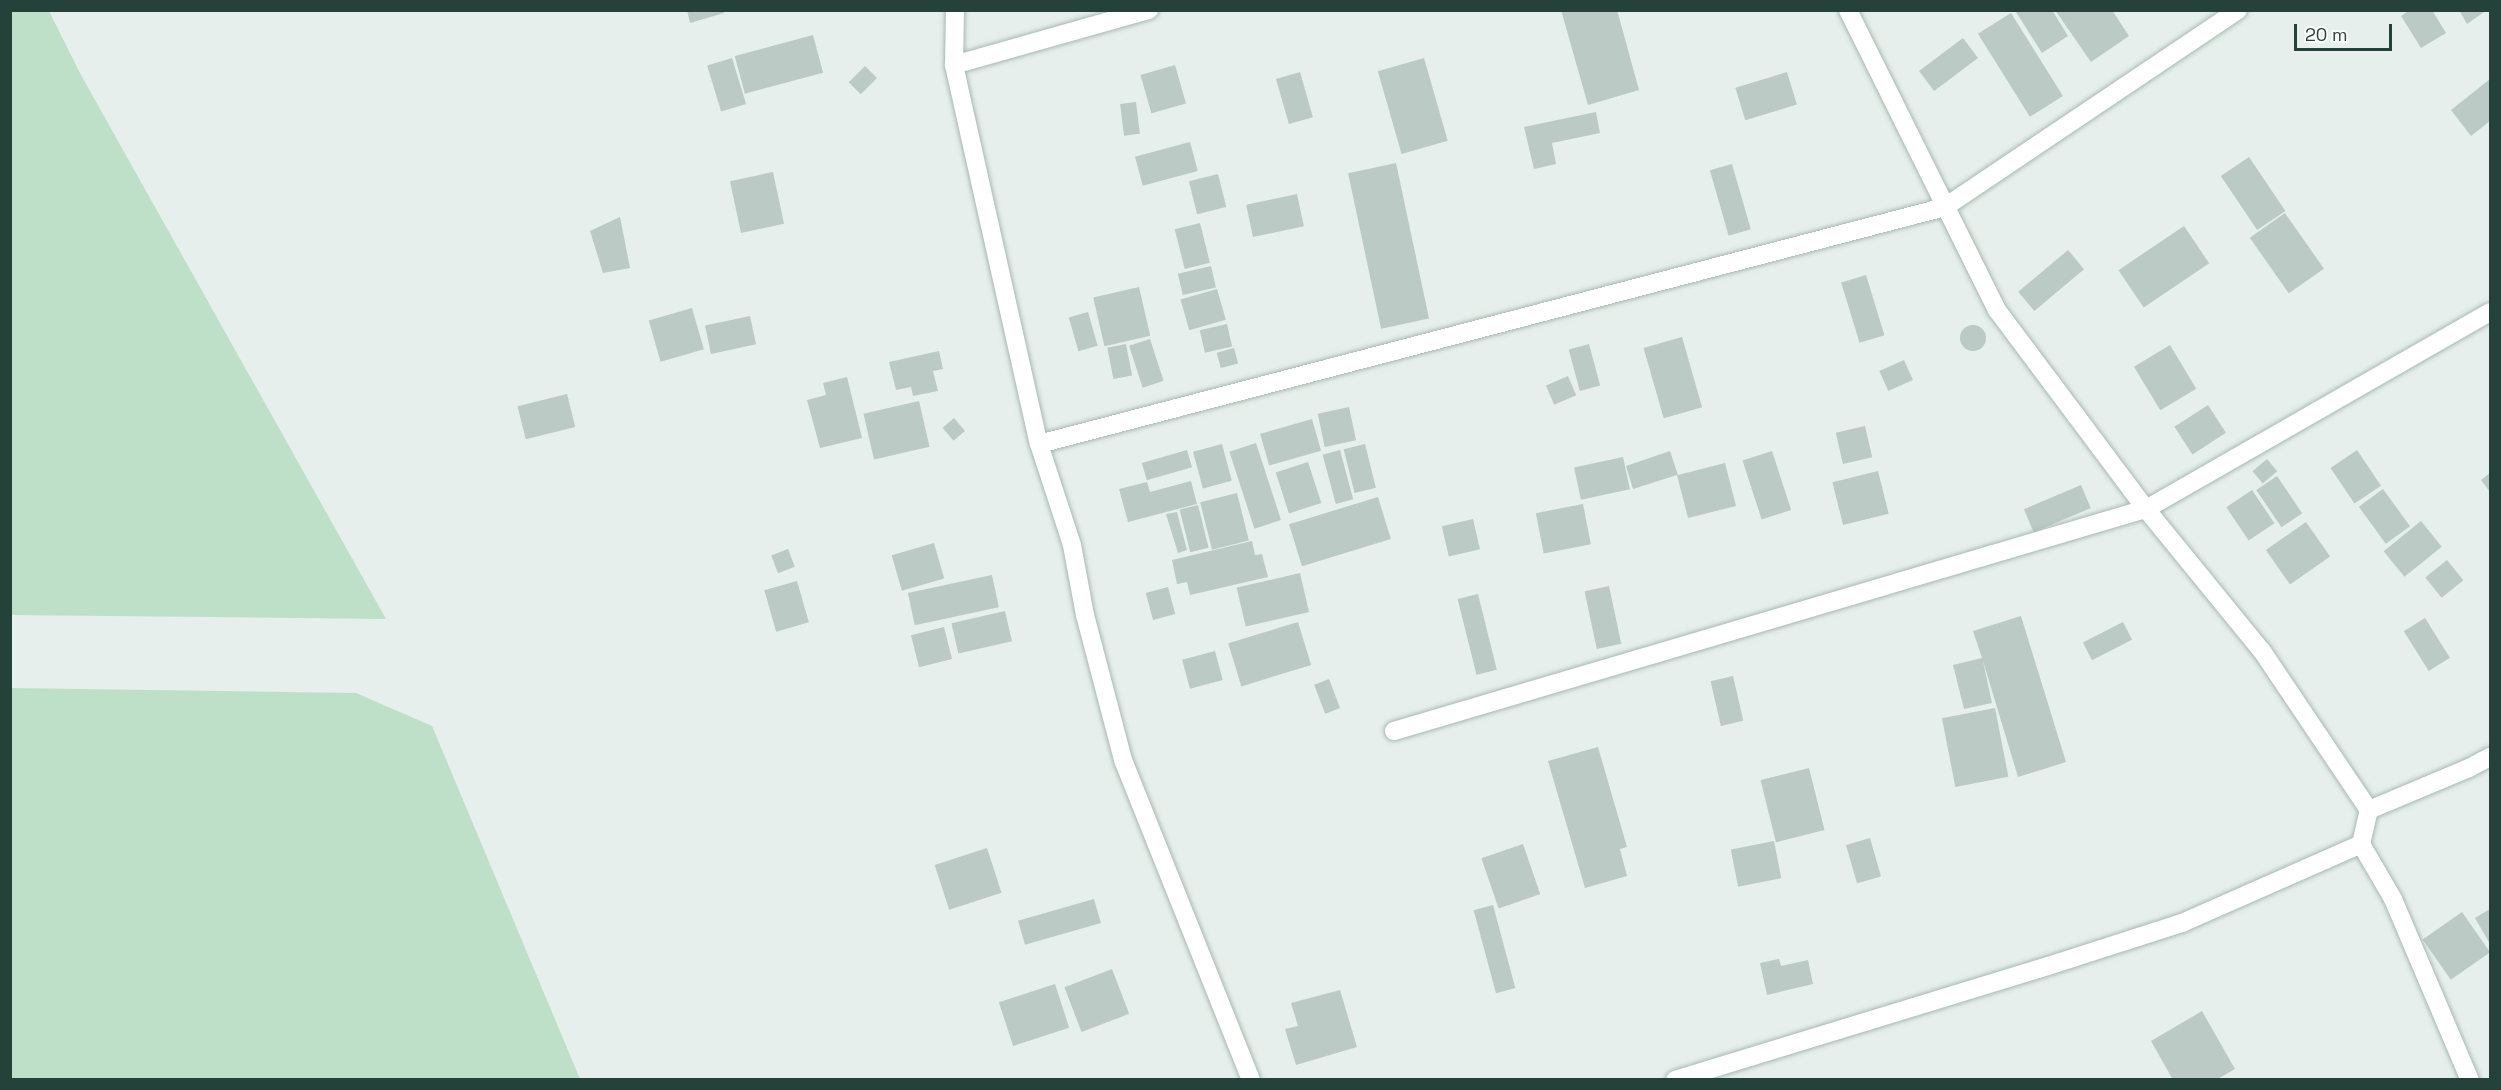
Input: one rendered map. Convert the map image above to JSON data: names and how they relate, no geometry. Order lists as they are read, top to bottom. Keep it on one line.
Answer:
{"scale_bar":"20 m"}
